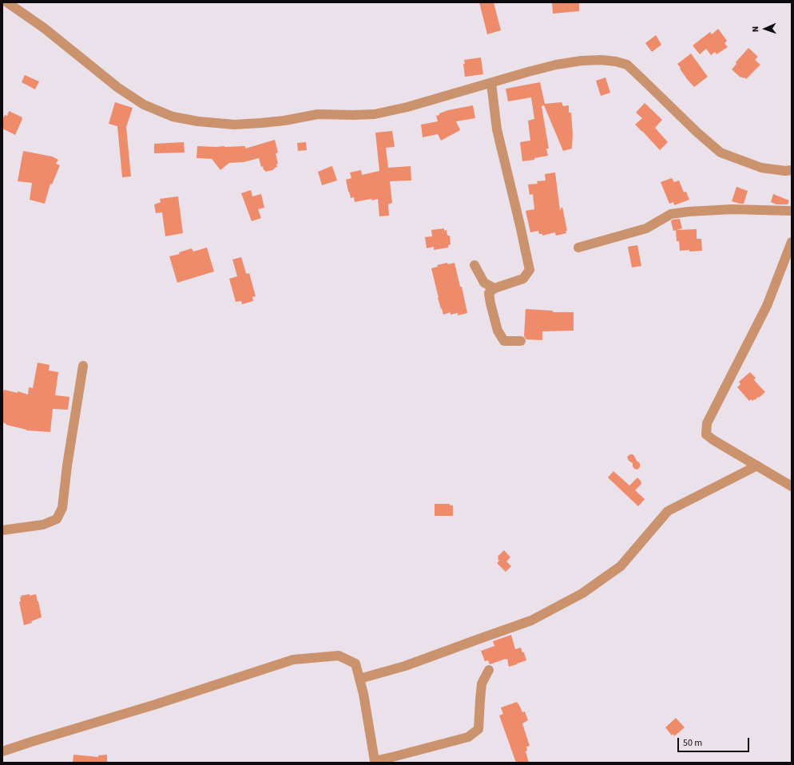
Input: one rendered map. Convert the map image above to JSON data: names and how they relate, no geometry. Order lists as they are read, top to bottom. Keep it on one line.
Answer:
{"scale_bar":"50 m","north":"left"}
